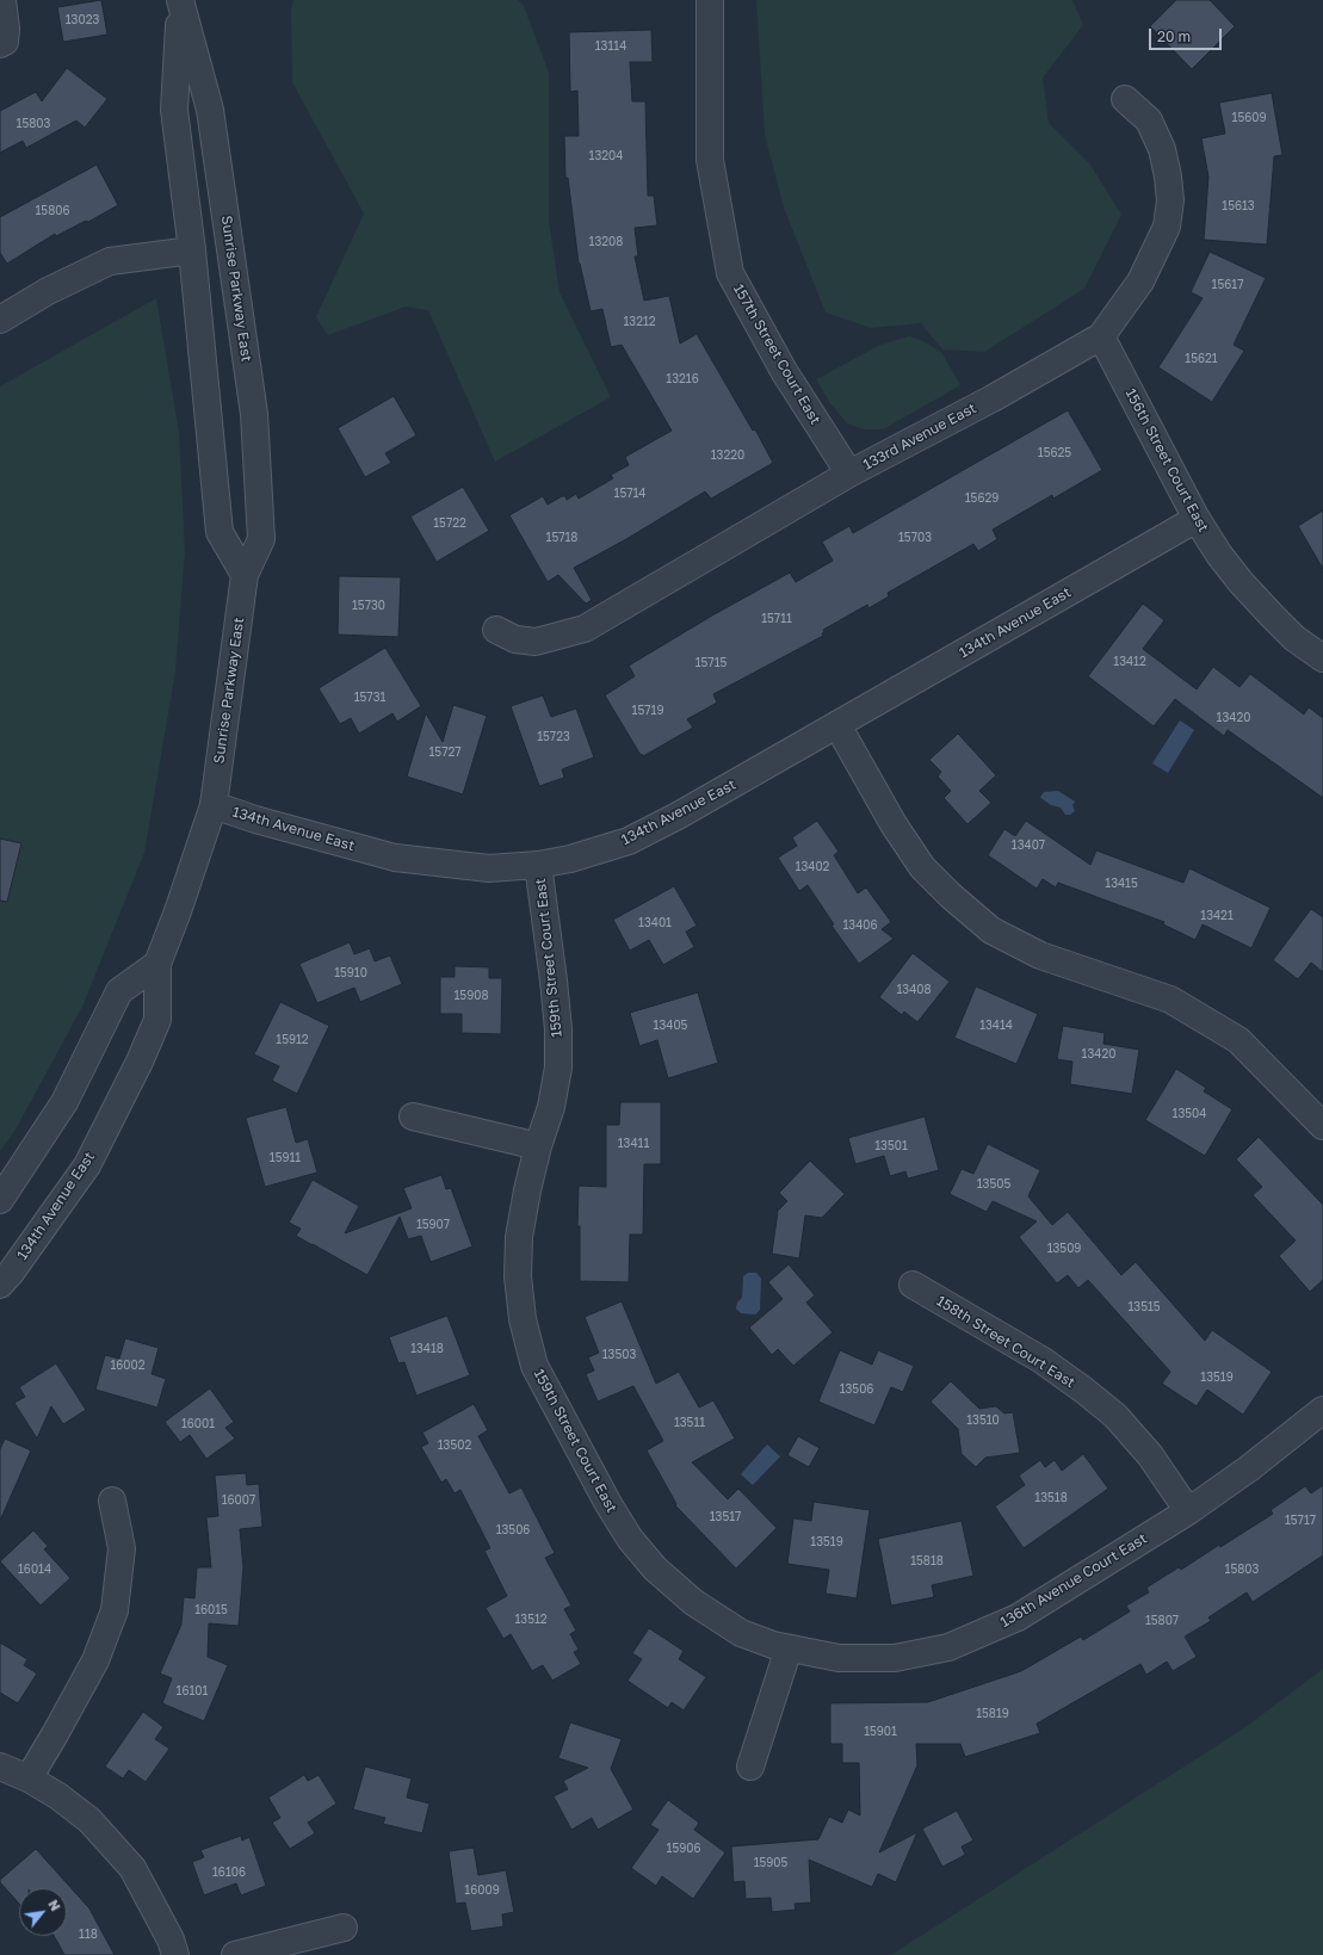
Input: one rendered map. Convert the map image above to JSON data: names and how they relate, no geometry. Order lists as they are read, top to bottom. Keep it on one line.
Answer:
{"streets":{"street":["Sunrise Parkway East","157th Street Court East","133rd Avenue East","156th Street Court East","134th Avenue East","159th Street Court East","158th Street Court East","136th Avenue Court East"]},"crossings":[["Sunrise Parkway East","134th Avenue East"],["157th Street Court East","133rd Avenue East"],["133rd Avenue East","156th Street Court East"],["156th Street Court East","134th Avenue East"],["134th Avenue East","159th Street Court East"],["159th Street Court East","136th Avenue Court East"],["158th Street Court East","136th Avenue Court East"]],"house_numbers":["13023","13114","15609","15803","13204","15613","15806","13208","15617","13212","15621","13216","15625","13220","15714","15629","15722","15718","15703","15730","15711","13412","15715","15731","15719","13420","15723","15727","13407","13402","13415","13421","13401","13406","15910","13408","15908","13405","13414","15912","13420","13504","13411","13501","15911","13505","15907","13509","13515","13418","13503","16002","13519","13506","13510","13511","16001","13502","13518","16007","13517","15717","13506","13519","15818","16014","15803","16015","13512","15807","16101","15819","15901","15906","15905","16106","16009","118"],"scale_bar":"20 m","north":"top right"}
